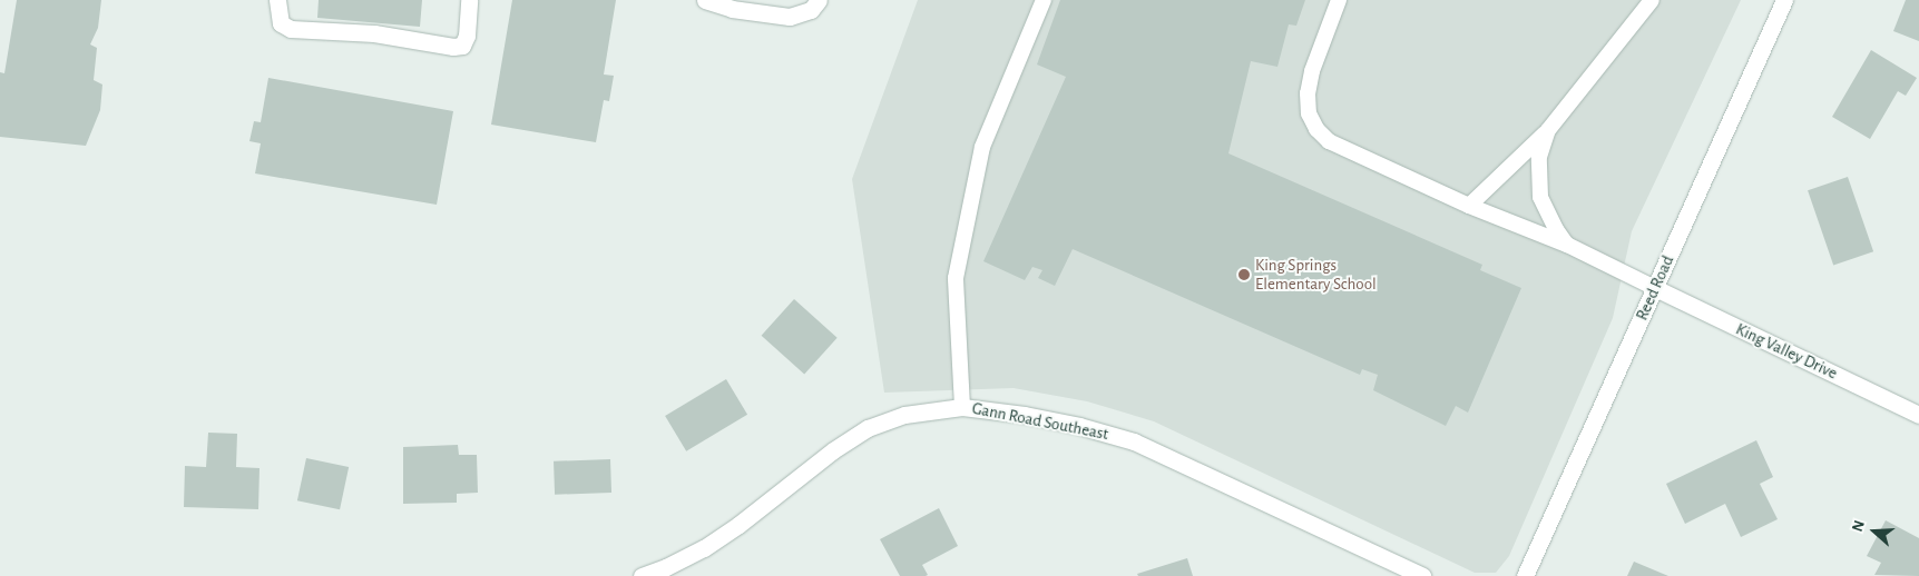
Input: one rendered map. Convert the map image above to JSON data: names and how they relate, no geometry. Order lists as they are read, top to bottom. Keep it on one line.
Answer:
{"streets":{"street":["Reed Road","King Valley Drive","Gann Road Southeast"]},"crossings":[["Reed Road","King Valley Drive"]],"places":["King Springs Elementary School"],"north":"left"}
